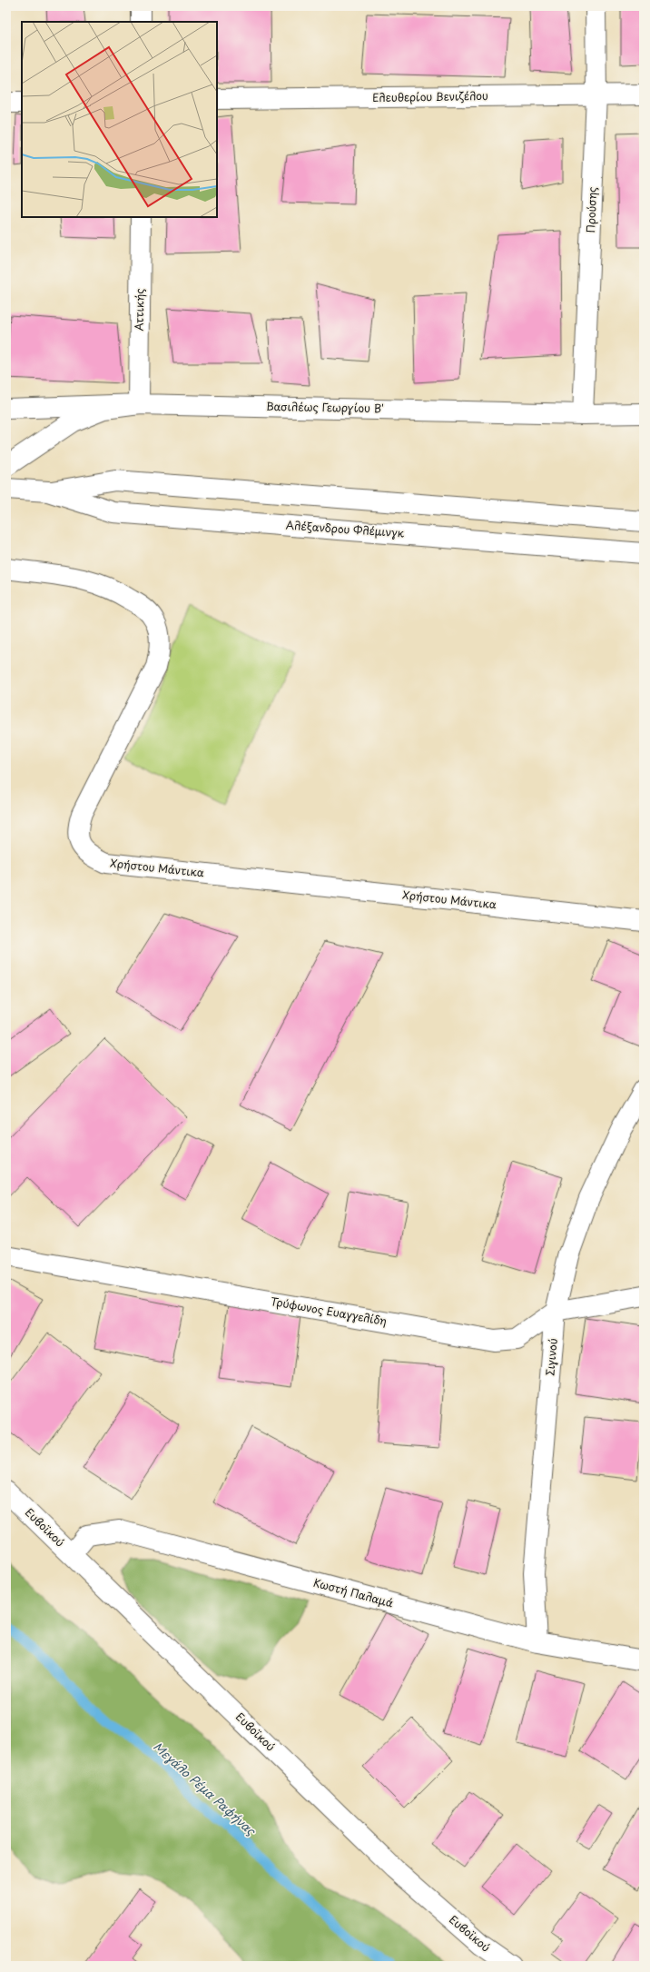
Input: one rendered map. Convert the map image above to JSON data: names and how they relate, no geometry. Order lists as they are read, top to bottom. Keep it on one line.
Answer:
{"streets":{"street":["Ελευθερίου Βενιζέλου","Προύσης","Αττικής","Βασιλέως Γεωργίου Β'","Αλέξανδρου Φλέμινγκ","Χρήστου Μάντικα","Τρύφωνος Ευαγγελίδη","Σιγινού","Ευβοϊκού","Κωστή Παλαμά"]},"crossings":[["Ελευθερίου Βενιζέλου","Προύσης"],["Προύσης","Βασιλέως Γεωργίου Β'"],["Αττικής","Βασιλέως Γεωργίου Β'"],["Τρύφωνος Ευαγγελίδη","Σιγινού"],["Σιγινού","Κωστή Παλαμά"],["Ευβοϊκού","Κωστή Παλαμά"]],"water":["Μεγάλο Ρέμα Ραφήνας"]}
